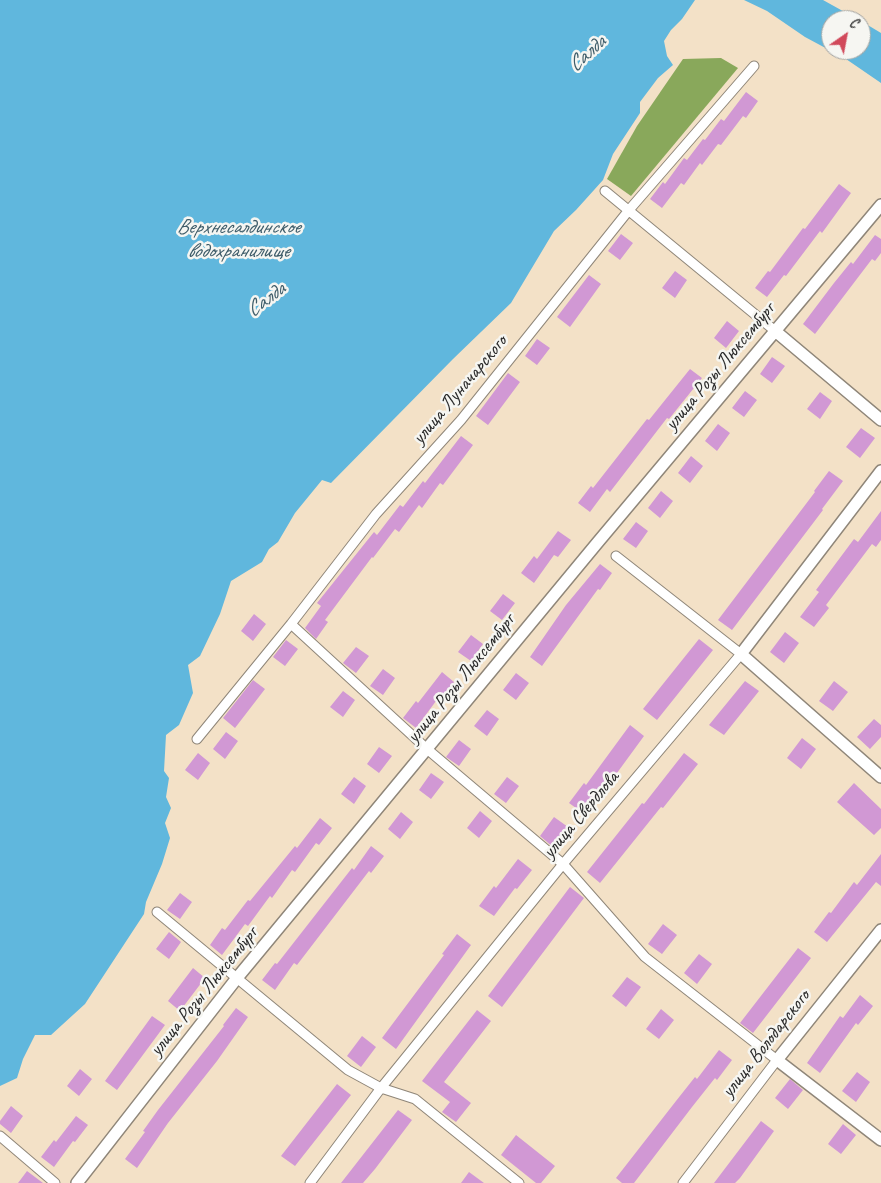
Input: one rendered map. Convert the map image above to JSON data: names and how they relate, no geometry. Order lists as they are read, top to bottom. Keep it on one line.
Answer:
{"streets":{"street":["улица Розы Люксембург","улица Луначарского","улица Свердлова","улица Володарского"]},"water":["Салда","Верхнесалдинское водохранилище"],"north":"top right"}
